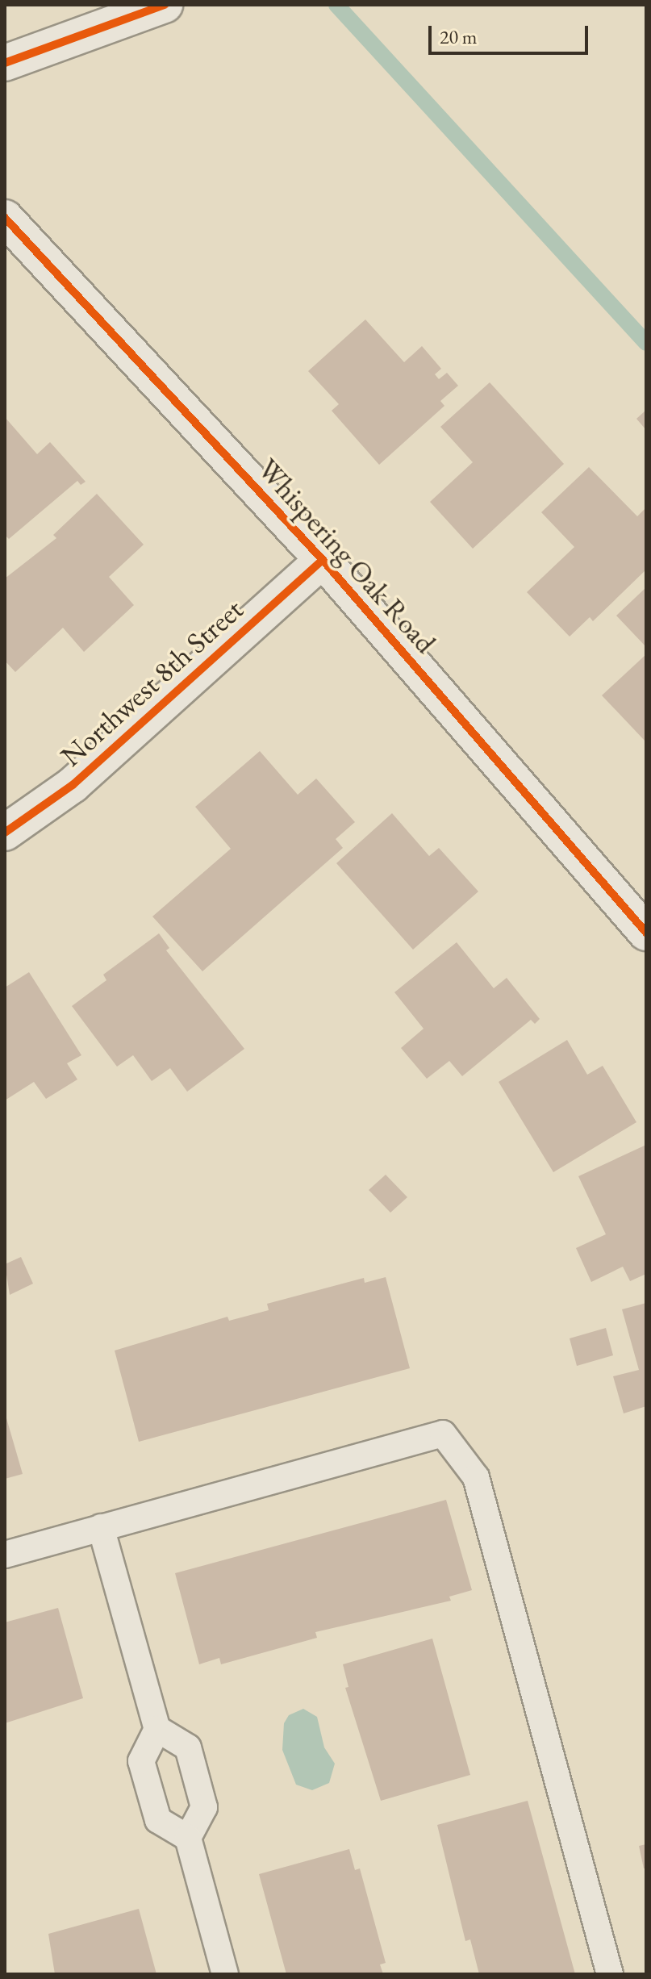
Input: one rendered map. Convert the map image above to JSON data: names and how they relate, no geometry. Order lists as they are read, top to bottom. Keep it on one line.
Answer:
{"streets":{"street":["Whispering Oak Road","Northwest 8th Street"]},"crossings":[["Whispering Oak Road","Northwest 8th Street"]],"scale_bar":"20 m"}
